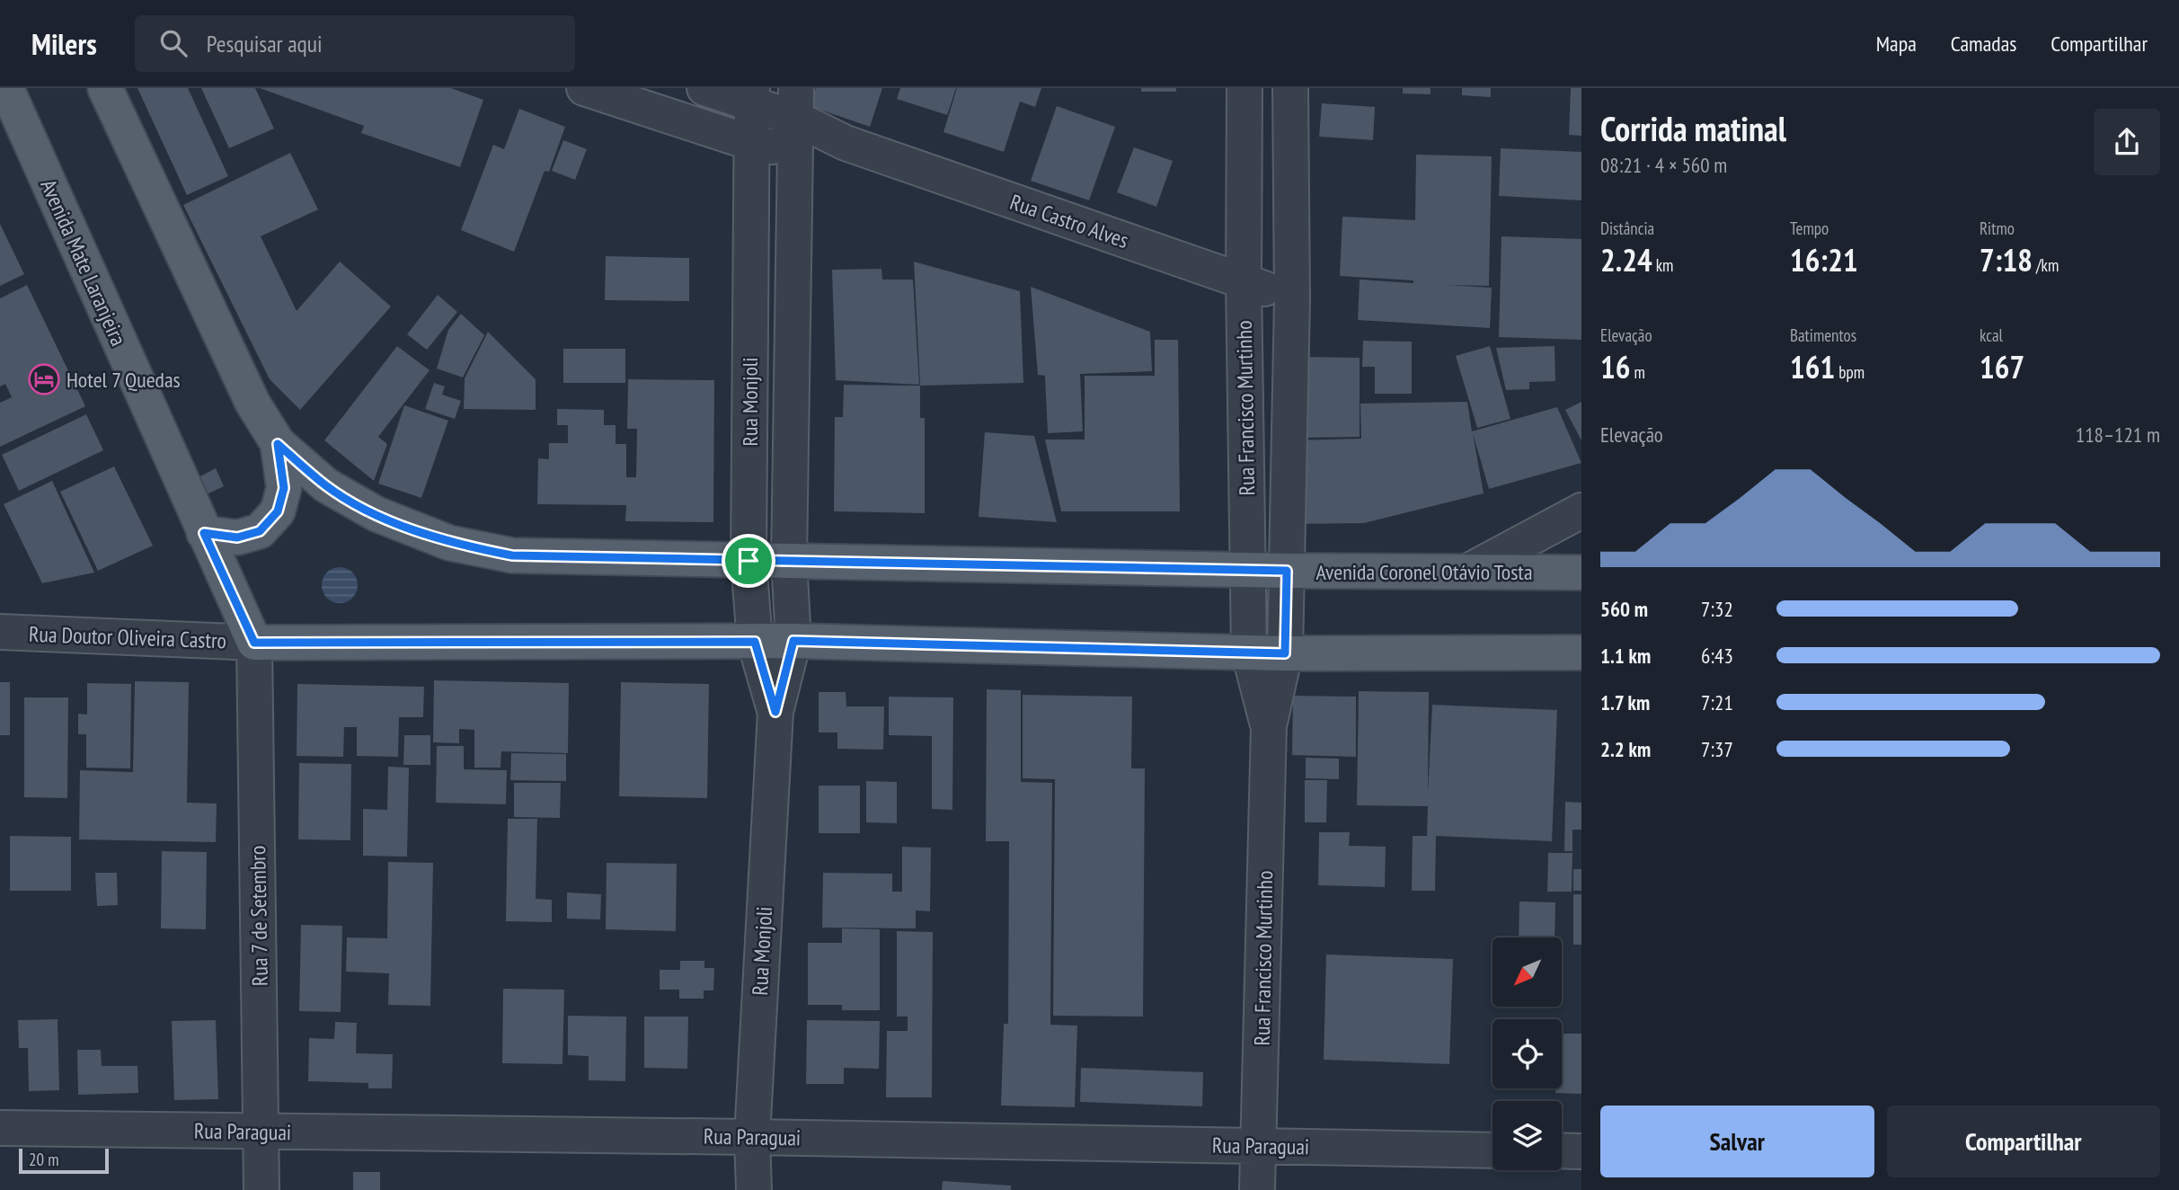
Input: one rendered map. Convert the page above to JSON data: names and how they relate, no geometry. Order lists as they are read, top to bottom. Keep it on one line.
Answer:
{"streets":{"main road":["Avenida Mate Laranjeira","Avenida Coronel Otávio Tosta"],"street":["Rua Castro Alves","Rua Monjoli","Rua Francisco Murtinho","Rua Doutor Oliveira Castro","Rua 7 de Setembro","Rua Paraguai"]},"crossings":[["Rua Castro Alves","Rua Monjoli"],["Rua Castro Alves","Rua Francisco Murtinho"],["Avenida Mate Laranjeira","Rua Doutor Oliveira Castro"],["Avenida Mate Laranjeira","Rua 7 de Setembro"],["Rua Monjoli","Avenida Coronel Otávio Tosta"],["Rua Monjoli","Rua Paraguai"],["Rua Francisco Murtinho","Avenida Coronel Otávio Tosta"],["Rua Francisco Murtinho","Rua Paraguai"],["Rua Doutor Oliveira Castro","Rua 7 de Setembro"],["Rua 7 de Setembro","Rua Paraguai"]],"places":{"hotel":["Hotel 7 Quedas"]},"scale_bar":"20 m","north":"bottom left","page":{"header":"Milers","search":"Pesquisar aqui","nav":["Mapa","Camadas","Compartilhar"],"heading":["Corrida matinal","08:21 · 4 × 560 m"],"stats":[["Distância","2.24 km"],["Tempo","16:21"],["Ritmo","7:18 /km"],["Elevação","16 m"],["Batimentos","161 bpm"],["kcal","167"]],"chart":["Elevação","118–121 m"],"list":[{"name":"560 m","note":"7:32"},{"name":"1.1 km","note":"6:43"},{"name":"1.7 km","note":"7:21"},{"name":"2.2 km","note":"7:37"}],"buttons":["Salvar","Compartilhar"],"scale":"20 m"}}
